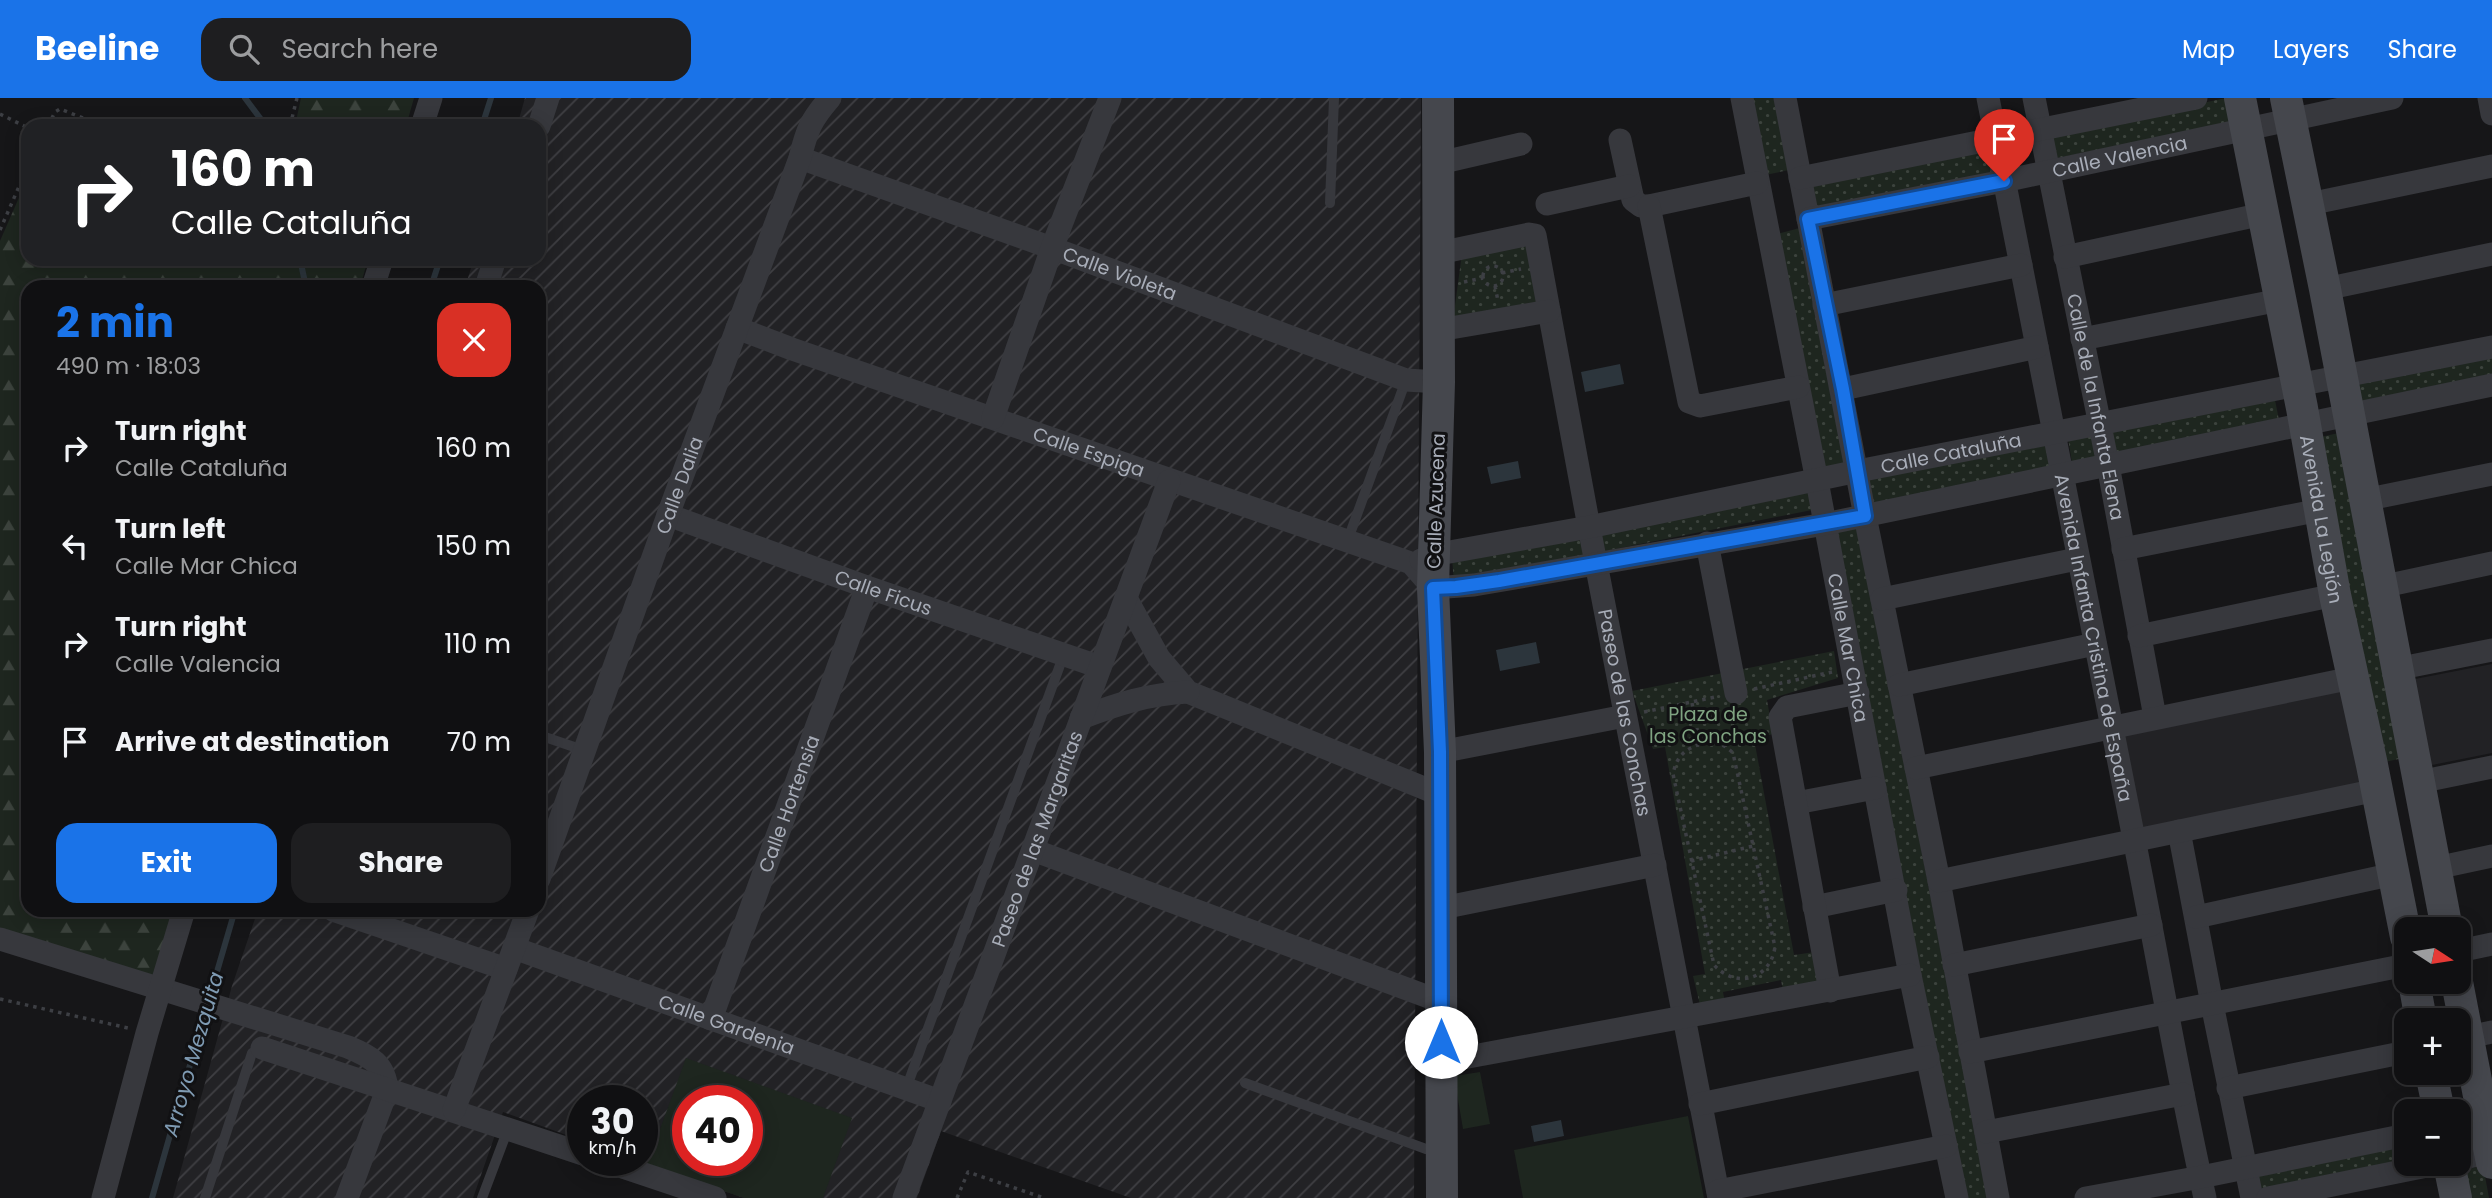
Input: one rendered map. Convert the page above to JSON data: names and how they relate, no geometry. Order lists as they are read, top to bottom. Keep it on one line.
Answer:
{"streets":{"street":["Calle Valencia","Calle Violeta","Calle de la Infanta Elena","Calle Espiga","Calle Cataluña","Calle Dalia","Calle Azucena","Avenida La Legión","Calle Ficus","Avenida Infanta Cristina de España","Calle Mar Chica","Paseo de las Conchas","Calle Hortensia","Paseo de las Margaritas","Calle Gardenia"]},"crossings":[["Calle Valencia","Calle de la Infanta Elena"],["Calle Valencia","Avenida La Legión"],["Calle Valencia","Avenida Infanta Cristina de España"],["Calle Violeta","Calle Dalia"],["Calle Violeta","Calle Azucena"],["Calle de la Infanta Elena","Calle Cataluña"],["Calle Espiga","Calle Cataluña"],["Calle Espiga","Calle Dalia"],["Calle Espiga","Calle Azucena"],["Calle Espiga","Paseo de las Margaritas"],["Calle Cataluña","Calle Azucena"],["Calle Cataluña","Avenida La Legión"],["Calle Cataluña","Avenida Infanta Cristina de España"],["Calle Cataluña","Calle Mar Chica"],["Calle Cataluña","Paseo de las Conchas"],["Calle Dalia","Calle Ficus"],["Calle Azucena","Paseo de las Conchas"],["Calle Ficus","Calle Hortensia"],["Calle Ficus","Paseo de las Margaritas"],["Calle Hortensia","Calle Gardenia"],["Paseo de las Margaritas","Calle Gardenia"]],"water":["Arroyo Mezquita"],"parks":["Plaza de las Conchas"],"north":"right","page":{"header":"Beeline","search":"Search here","nav":["Map","Layers","Share"],"turn":["160 m","Calle Cataluña"],"heading":["2 min","490 m · 18:03"],"list":[{"name":"Turn right","note":"Calle Cataluña","value":"160 m"},{"name":"Turn left","note":"Calle Mar Chica","value":"150 m"},{"name":"Turn right","note":"Calle Valencia","value":"110 m"},{"name":"Arrive at destination","value":"70 m"}],"buttons":["Exit","Share"],"map_buttons":["+","−"],"speed":"30 km/h","limit":"40"}}
